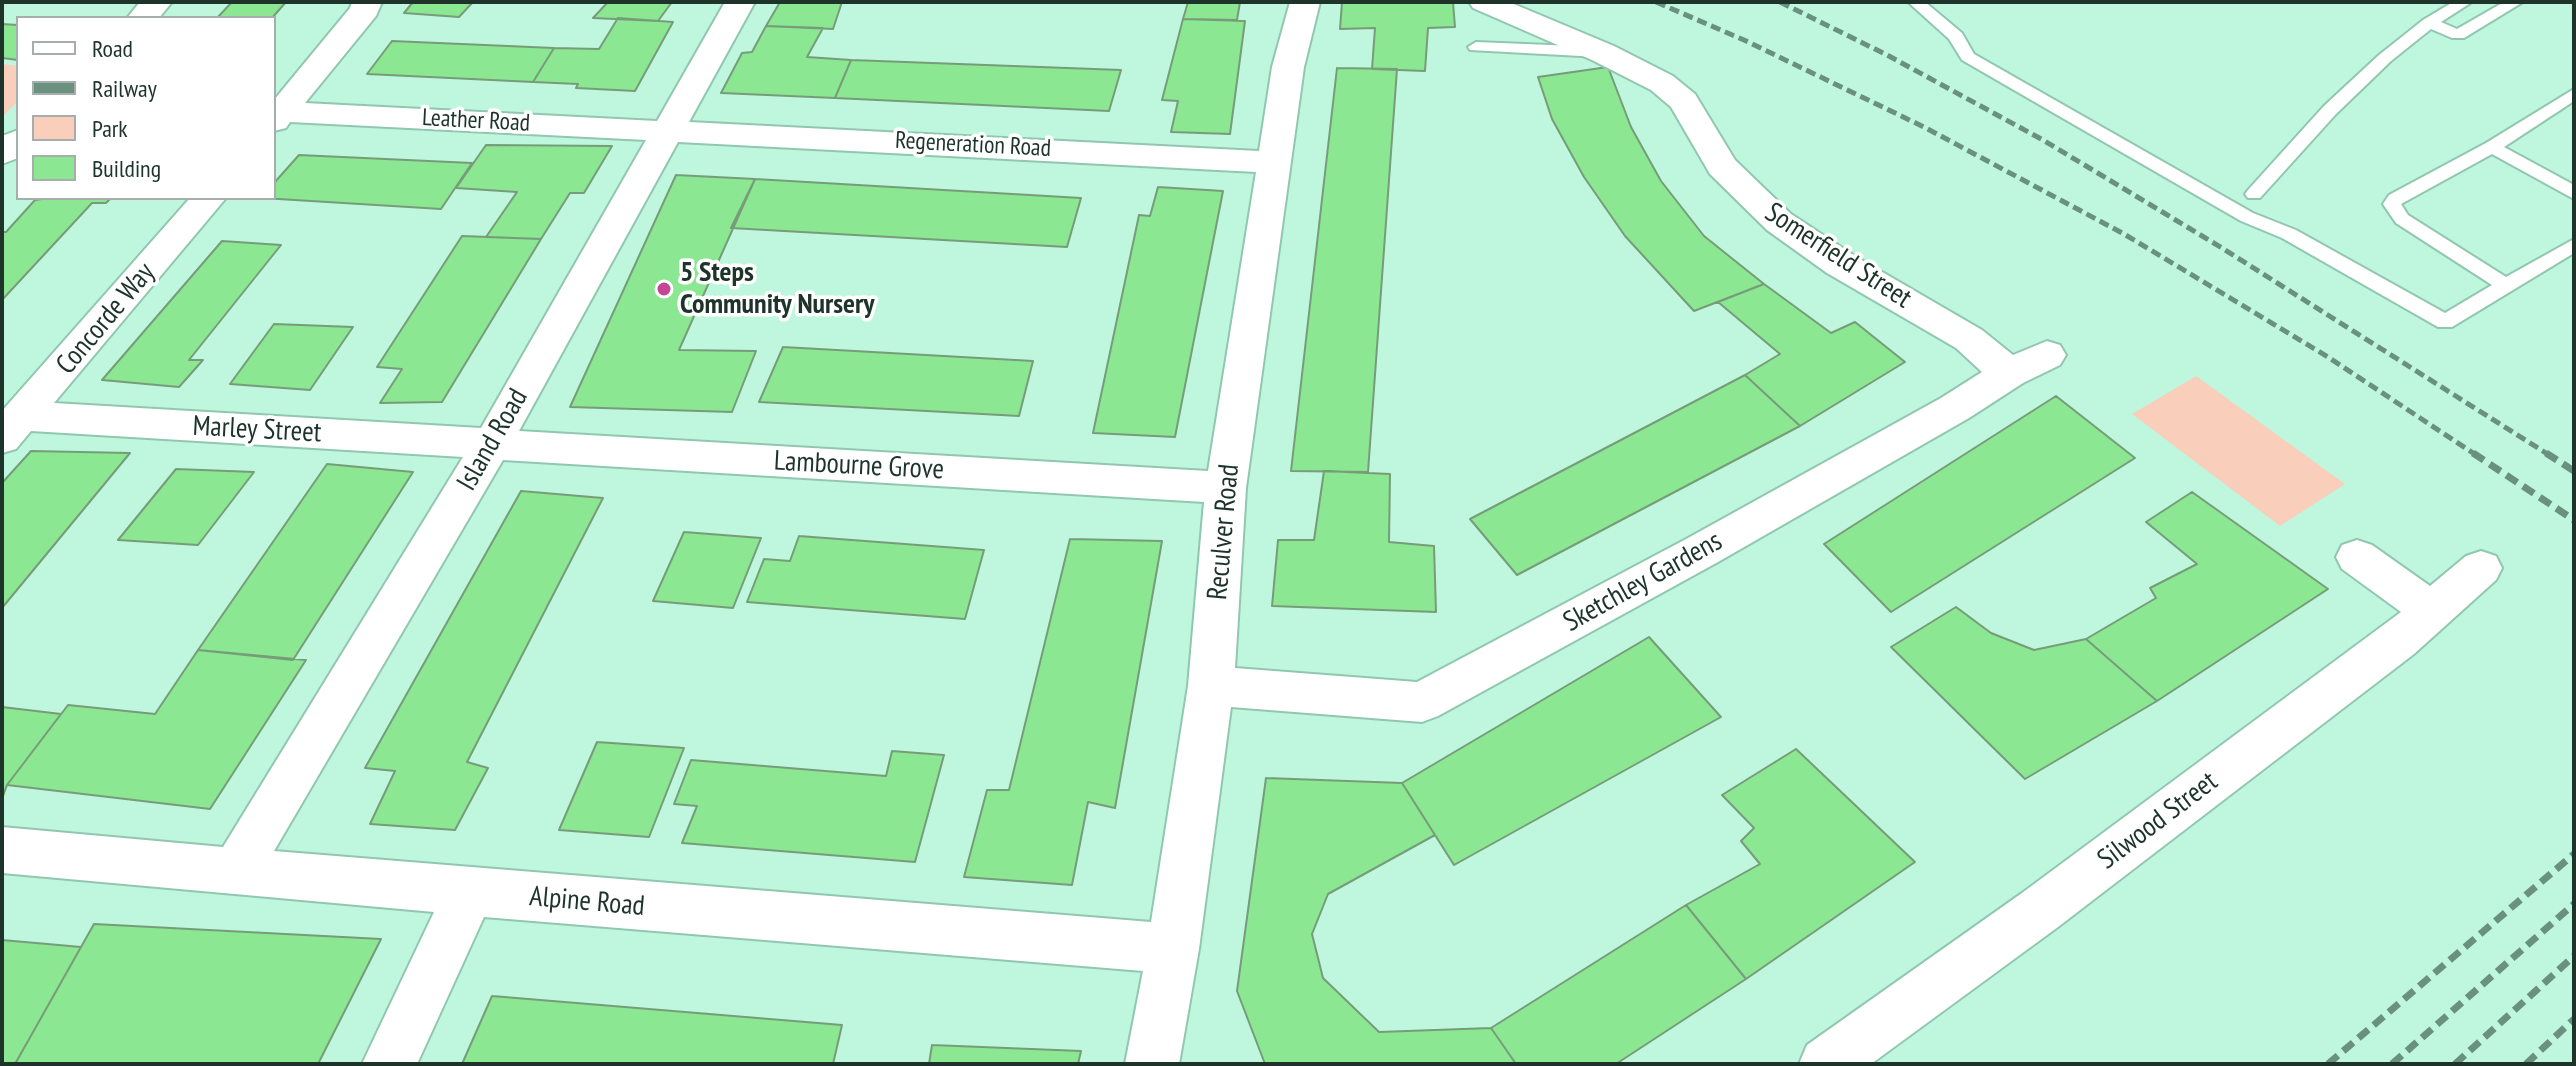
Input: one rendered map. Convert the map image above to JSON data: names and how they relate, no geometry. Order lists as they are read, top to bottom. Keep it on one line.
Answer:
{"streets":{"street":["Leather Road","Regeneration Road","Somerfield Street","Concorde Way","Marley Street","Island Road","Lambourne Grove","Reculver Road","Sketchley Gardens","Silwood Street","Alpine Road"]},"crossings":[["Leather Road","Regeneration Road"],["Leather Road","Island Road"],["Regeneration Road","Island Road"],["Regeneration Road","Reculver Road"],["Somerfield Street","Sketchley Gardens"],["Concorde Way","Marley Street"],["Marley Street","Island Road"],["Marley Street","Lambourne Grove"],["Island Road","Lambourne Grove"],["Island Road","Alpine Road"],["Lambourne Grove","Reculver Road"],["Reculver Road","Sketchley Gardens"],["Reculver Road","Alpine Road"]],"places":["5 Steps Community Nursery"],"legend":["Road","Railway","Park","Building"]}
